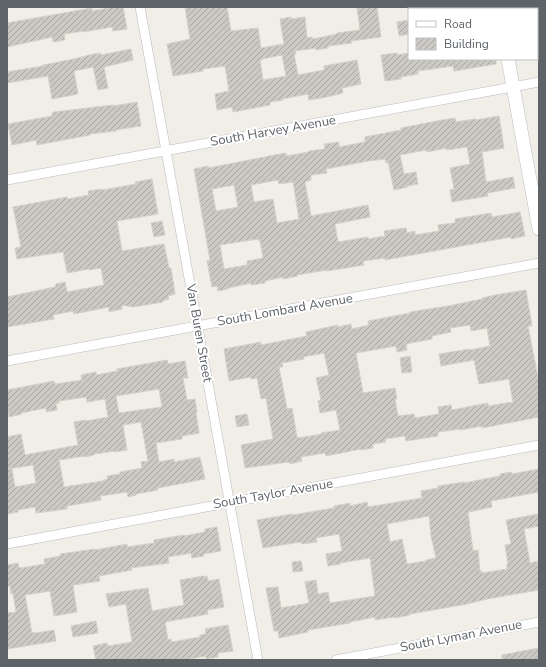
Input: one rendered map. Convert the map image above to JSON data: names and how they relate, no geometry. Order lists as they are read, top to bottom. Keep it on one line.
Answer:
{"streets":{"street":["South Harvey Avenue","South Lombard Avenue","Van Buren Street","South Taylor Avenue","South Lyman Avenue"]},"crossings":[["South Harvey Avenue","Van Buren Street"],["South Lombard Avenue","Van Buren Street"],["Van Buren Street","South Taylor Avenue"]],"legend":["Road","Building"]}
